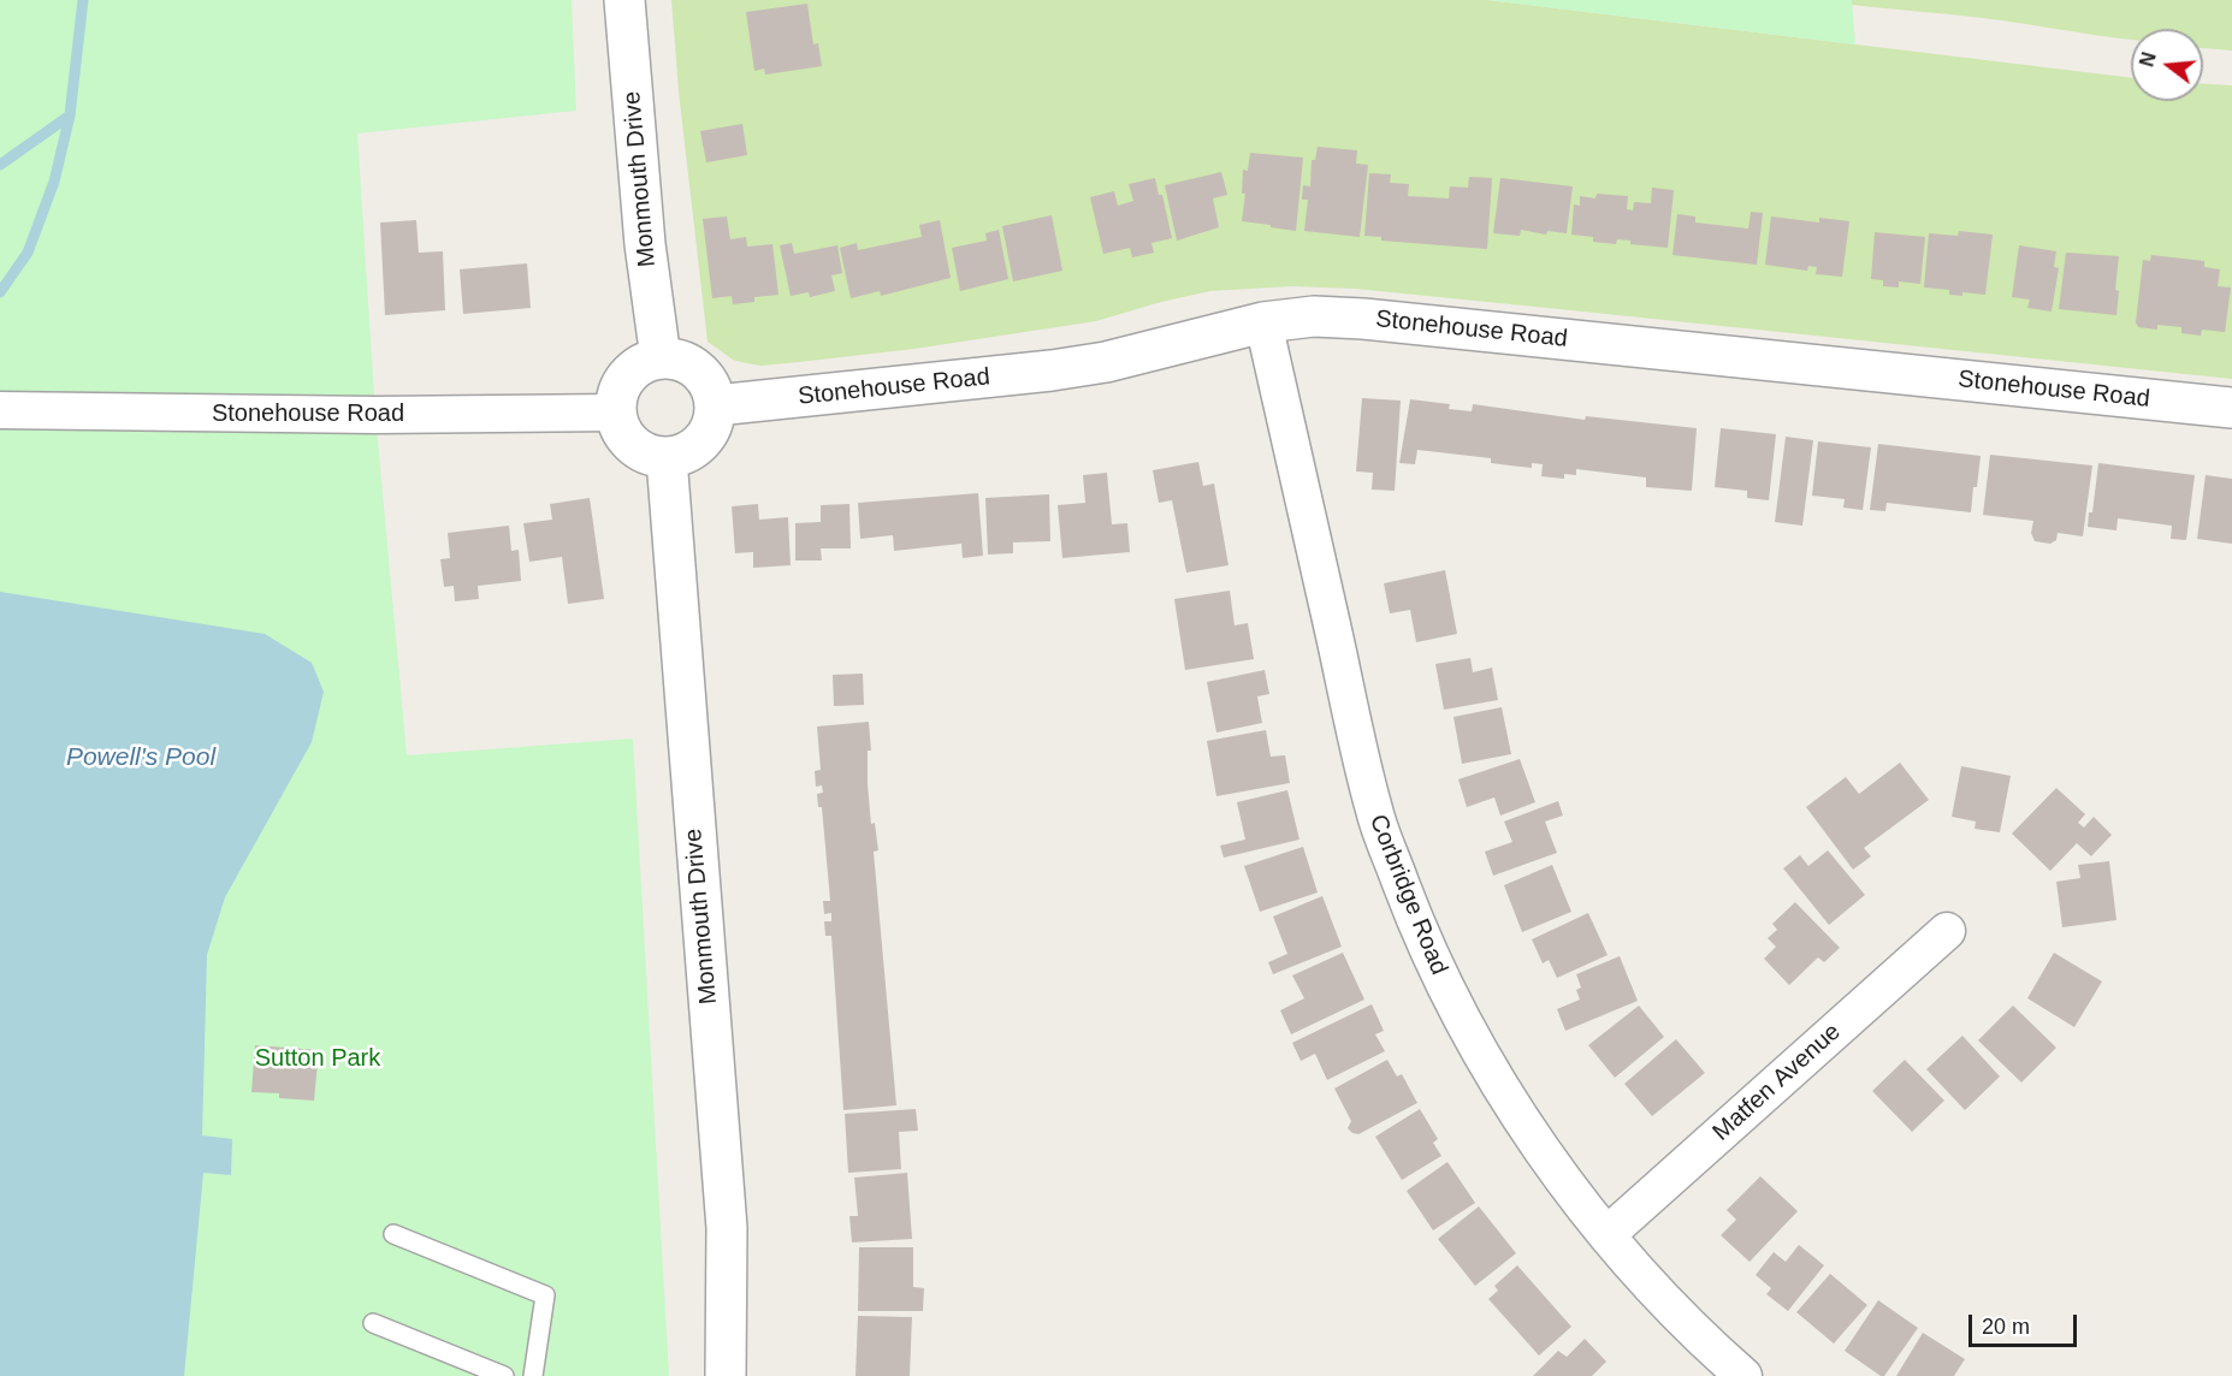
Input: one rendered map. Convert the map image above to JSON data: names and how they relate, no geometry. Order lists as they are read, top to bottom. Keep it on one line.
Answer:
{"streets":{"street":["Monmouth Drive","Stonehouse Road","Corbridge Road","Matfen Avenue"]},"crossings":[["Monmouth Drive","Stonehouse Road"],["Stonehouse Road","Corbridge Road"],["Corbridge Road","Matfen Avenue"]],"water":["Powell's Pool"],"parks":["Sutton Park"],"scale_bar":"20 m","north":"left"}
